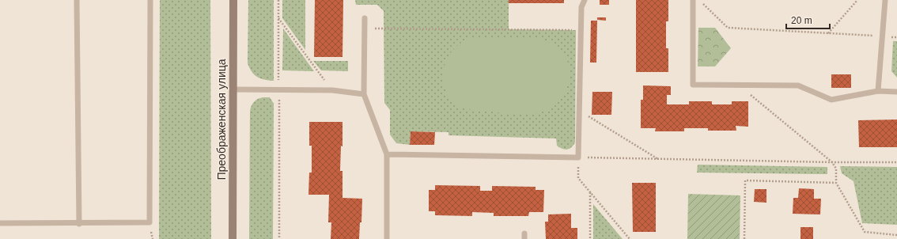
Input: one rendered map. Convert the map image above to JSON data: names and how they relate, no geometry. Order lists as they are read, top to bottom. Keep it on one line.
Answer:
{"streets":{"main road":["Преображенская улица"]},"scale_bar":"20 m"}
